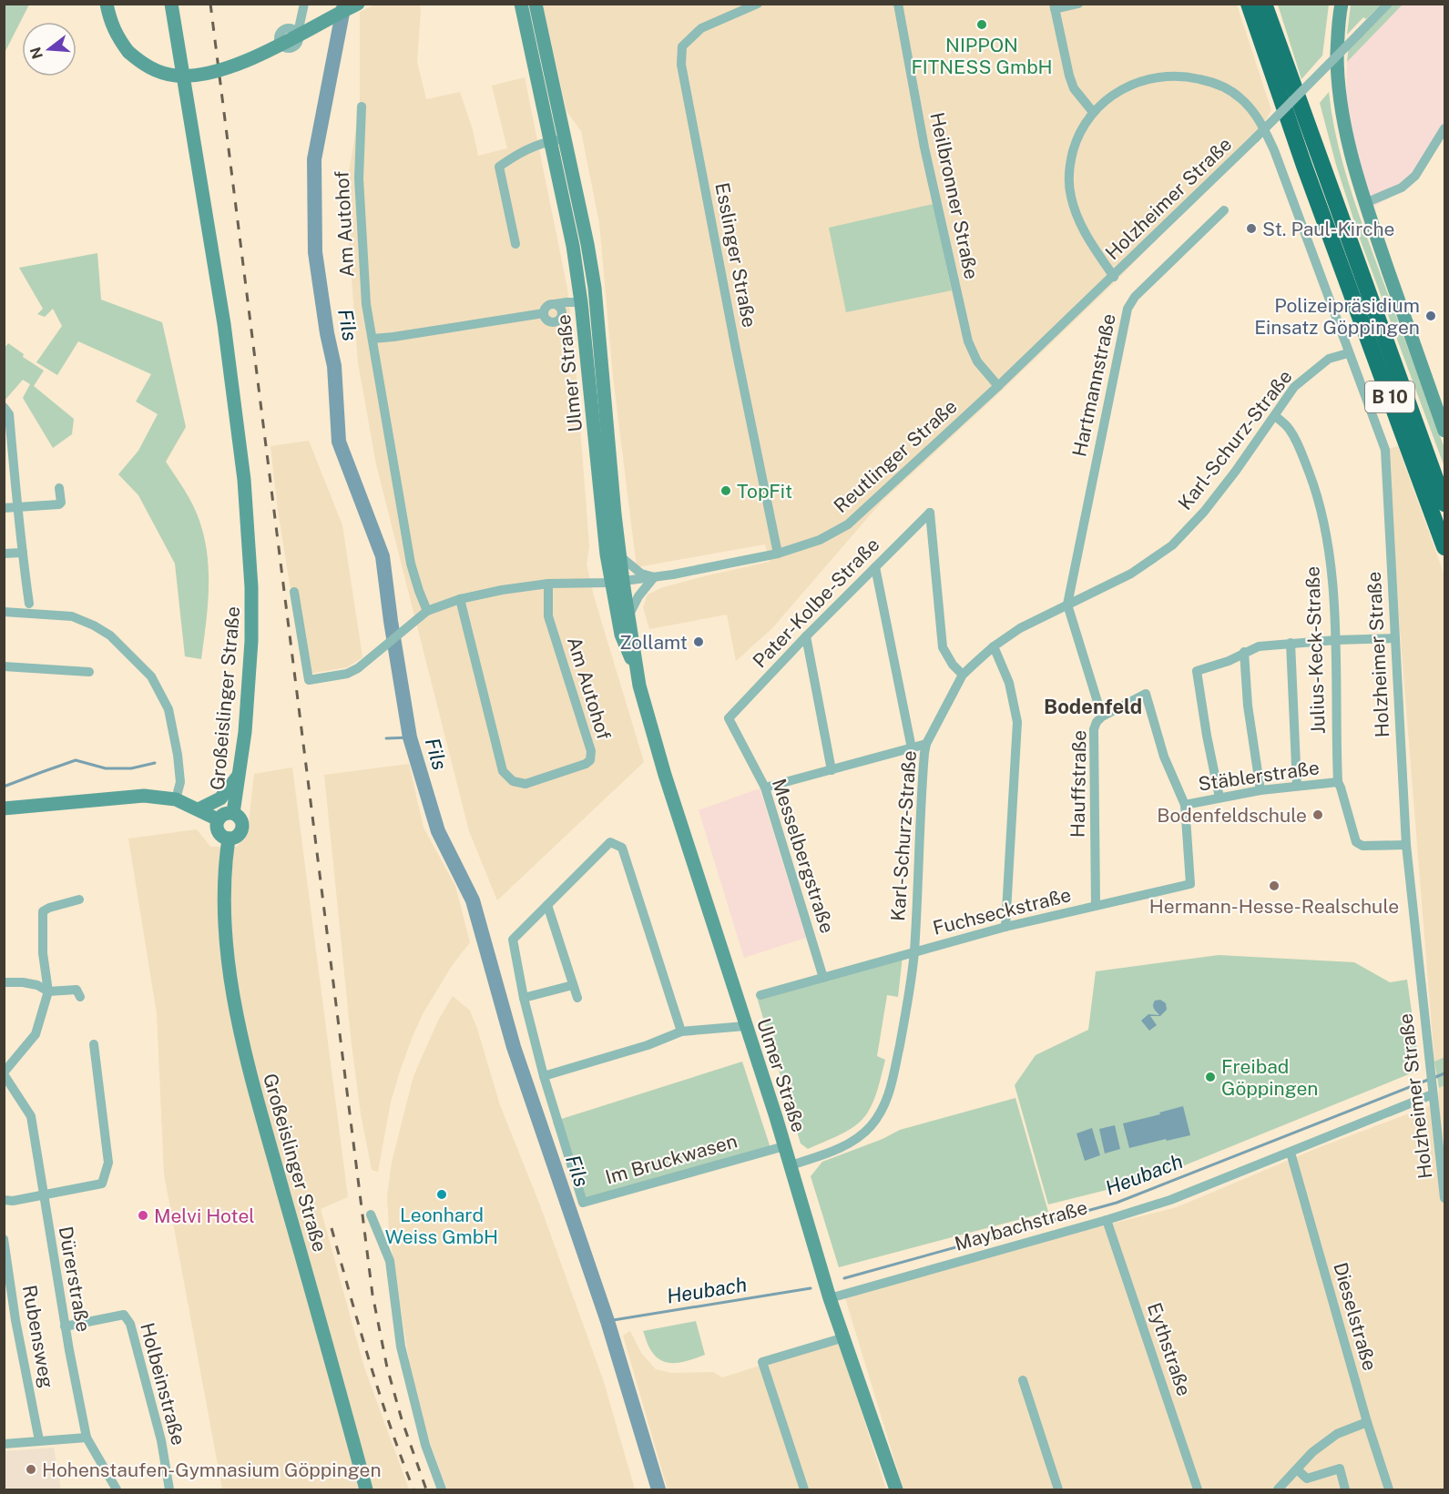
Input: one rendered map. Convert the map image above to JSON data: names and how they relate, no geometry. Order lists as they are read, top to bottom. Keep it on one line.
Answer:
{"streets":{"highway":["B 10"],"main road":["Ulmer Straße","Großeislinger Straße"],"street":["Heilbronner Straße","Holzheimer Straße","Am Autohof","Esslinger Straße","Hartmannstraße","Karl-Schurz-Straße","Reutlinger Straße","Pater-Kolbe-Straße","Julius-Keck-Straße","Stäblerstraße","Hauffstraße","Messelbergstraße","Fuchseckstraße","Im Bruckwasen","Maybachstraße","Dürerstraße","Dieselstraße","Rubensweg","Eythstraße","Holbeinstraße"]},"crossings":[["Heilbronner Straße","Reutlinger Straße"],["Holzheimer Straße","Karl-Schurz-Straße"],["Holzheimer Straße","Reutlinger Straße"],["Holzheimer Straße","Julius-Keck-Straße"],["Holzheimer Straße","Maybachstraße"],["Esslinger Straße","Reutlinger Straße"],["Ulmer Straße","Karl-Schurz-Straße"],["Ulmer Straße","Reutlinger Straße"],["Ulmer Straße","Im Bruckwasen"],["Ulmer Straße","Maybachstraße"],["Hartmannstraße","Karl-Schurz-Straße"],["Hartmannstraße","Hauffstraße"],["Karl-Schurz-Straße","Pater-Kolbe-Straße"],["Karl-Schurz-Straße","Julius-Keck-Straße"],["Karl-Schurz-Straße","Hauffstraße"],["Karl-Schurz-Straße","Fuchseckstraße"],["Pater-Kolbe-Straße","Messelbergstraße"],["Julius-Keck-Straße","Stäblerstraße"],["Stäblerstraße","Fuchseckstraße"],["Hauffstraße","Fuchseckstraße"],["Messelbergstraße","Fuchseckstraße"],["Maybachstraße","Dieselstraße"],["Maybachstraße","Eythstraße"],["Dürerstraße","Holbeinstraße"]],"districts":["Bodenfeld"],"water":["Fils","Heubach"],"places":["NIPPON FITNESS GmbH","St. Paul-Kirche","Polizeipräsidium Einsatz Göppingen","TopFit","Zollamt","Bodenfeldschule","Hermann-Hesse-Realschule","Freibad Göppingen","Leonhard Weiss GmbH","Melvi Hotel","Hohenstaufen-Gymnasium Göppingen"],"north":"left"}
